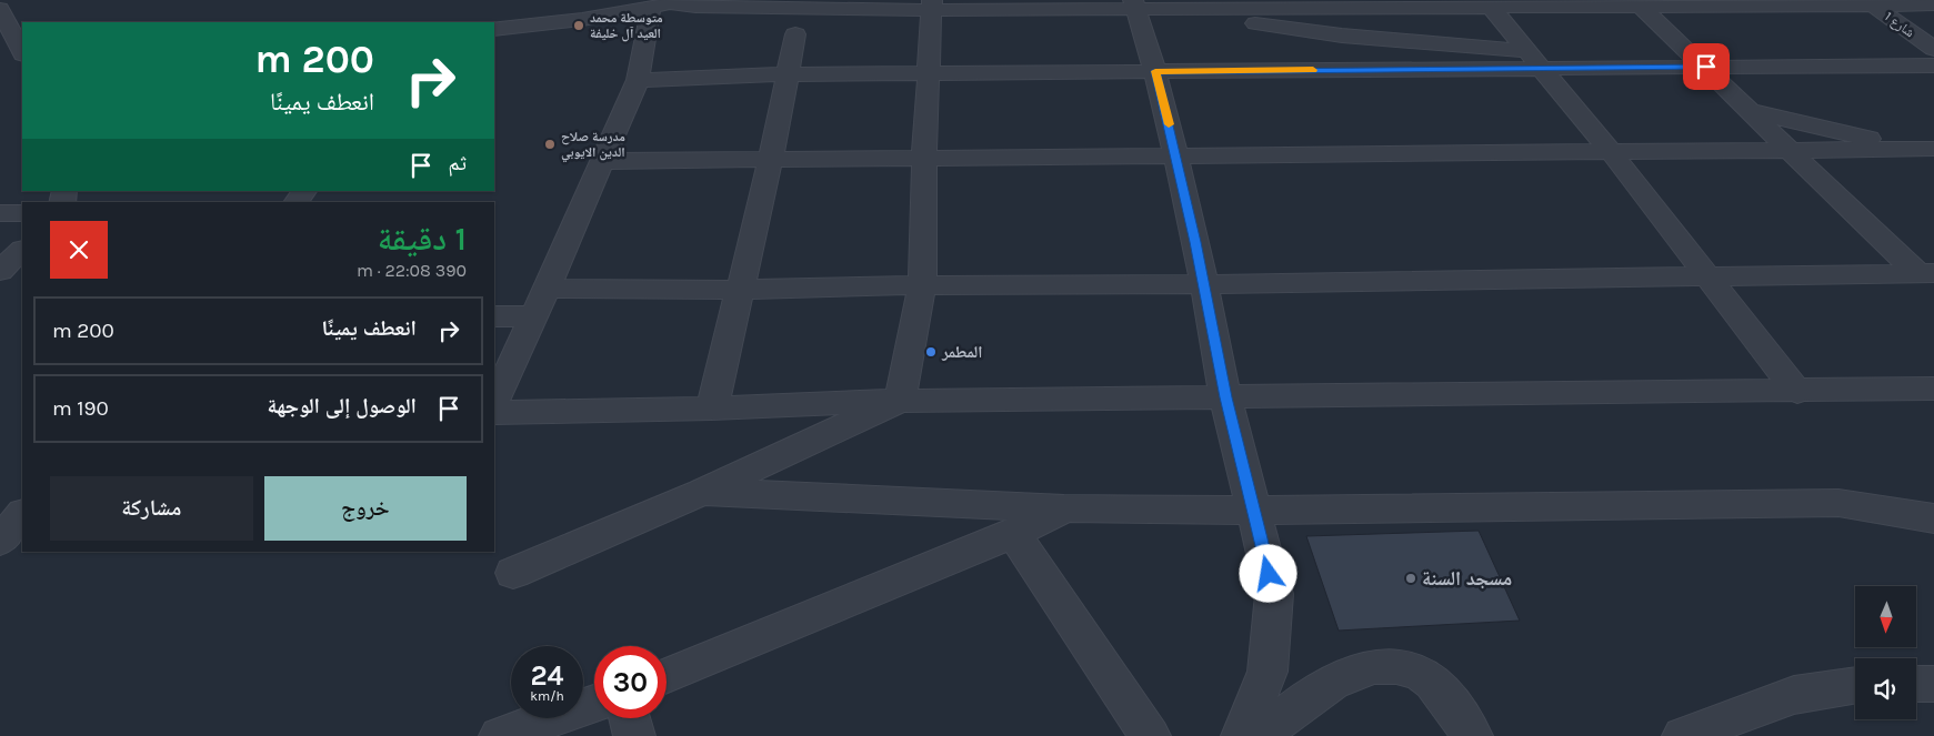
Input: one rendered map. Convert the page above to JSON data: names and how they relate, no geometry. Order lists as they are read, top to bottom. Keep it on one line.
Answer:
{"streets":{"street":["شارع 1"]},"places":["متوسطة محمد العيد آل خليفة","مدرسة صلاح الدين الايوبي","المطمر","مسجد السنة"],"north":"bottom","page":{"turn":["200 m","انعطف يمينًا"],"then":"ثم","heading":["1 دقيقة","390 m · 22:08"],"list":[{"name":"انعطف يمينًا","value":"200 m"},{"name":"الوصول إلى الوجهة","value":"190 m"}],"buttons":["خروج","مشاركة"],"speed":"24 km/h","limit":"30"}}
